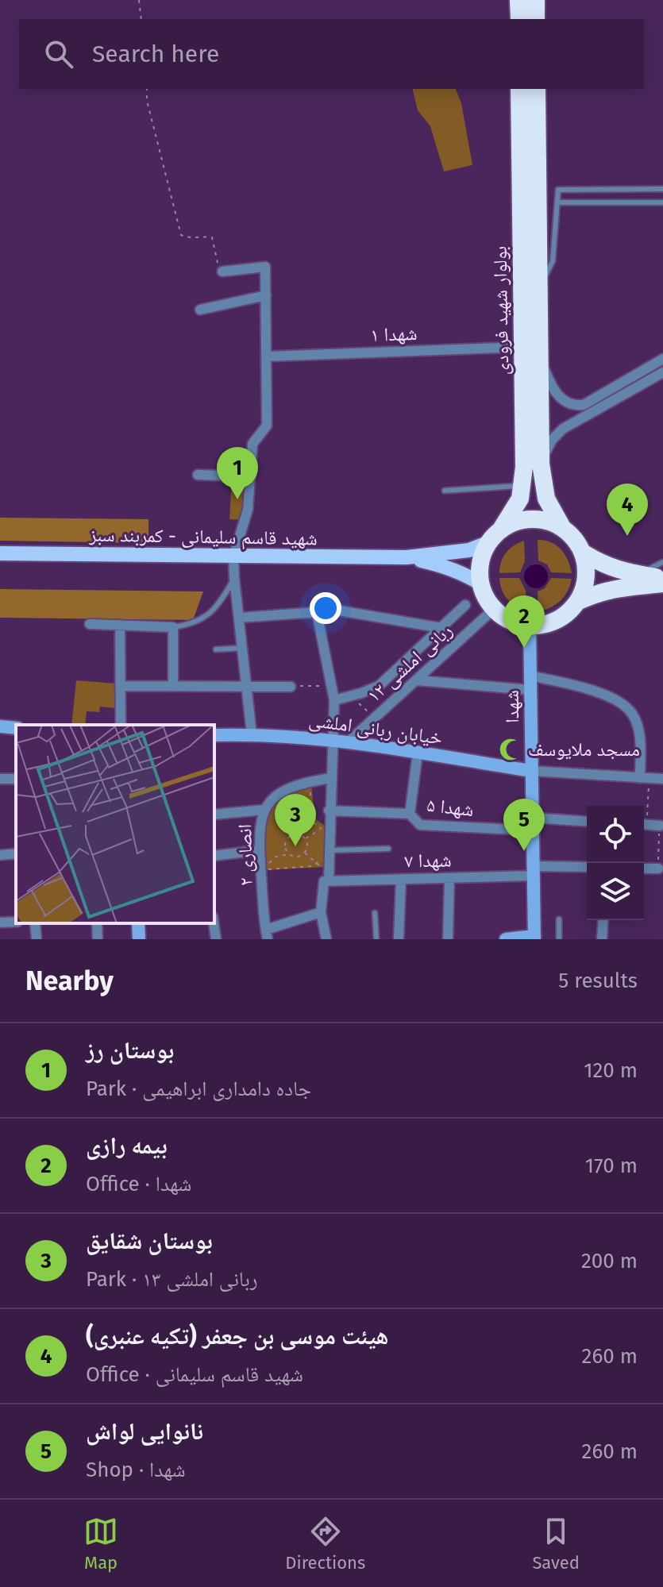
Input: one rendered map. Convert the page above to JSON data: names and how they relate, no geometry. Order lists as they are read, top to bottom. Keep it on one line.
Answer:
{"streets":{"highway":["بولوار شهید فرودی"],"main road":["شهید قاسم سلیمانی - کمربند سبز"],"street":["شهدا ۱","ربانی املشی ۱۲","شهدا","خیابان ربانی املشی","شهدا ۵","انصاری ۲","شهدا ۷"]},"crossings":[["بولوار شهید فرودی","شهدا ۱"],["بولوار شهید فرودی","ربانی املشی ۱۲"],["بولوار شهید فرودی","شهدا"],["ربانی املشی ۱۲","شهدا"],["ربانی املشی ۱۲","خیابان ربانی املشی"],["شهدا","خیابان ربانی املشی"],["شهدا","شهدا ۵"],["شهدا","شهدا ۷"]],"places":{"mosque":["مسجد ملایوسف"]},"page":{"search":"Search here","pins":["1","4","2","3","5"],"heading":["Nearby","5 results"],"list":[{"mark":"1","name":"بوستان رز","note":"Park · جاده دامداری ابراهیمی","value":"120 m"},{"mark":"2","name":"بیمه رازی","note":"Office · شهدا","value":"170 m"},{"mark":"3","name":"بوستان شقایق","note":"Park · ربانی املشی ۱۳","value":"200 m"},{"mark":"4","name":"هيئت موسی بن جعفر (تکیه عنبری)","note":"Office · شهید قاسم سلیمانی","value":"260 m"},{"mark":"5","name":"نانوایی لواش","note":"Shop · شهدا","value":"260 m"}],"nav":["Map","Directions","Saved"]}}
